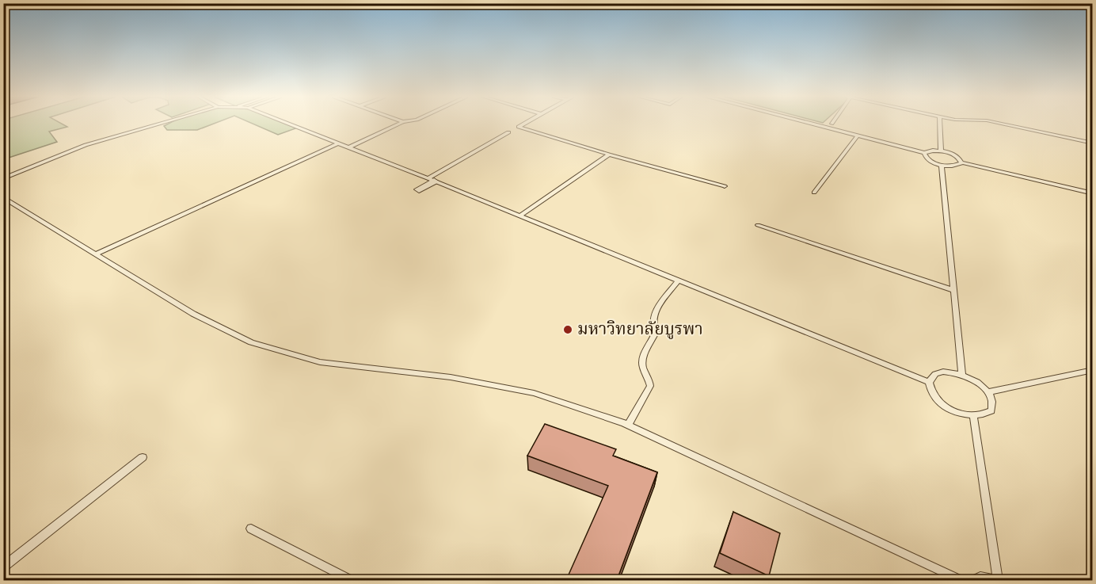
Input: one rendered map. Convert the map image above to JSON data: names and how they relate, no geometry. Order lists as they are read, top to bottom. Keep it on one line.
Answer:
{"places":["มหาวิทยาลัยบูรพา"]}
